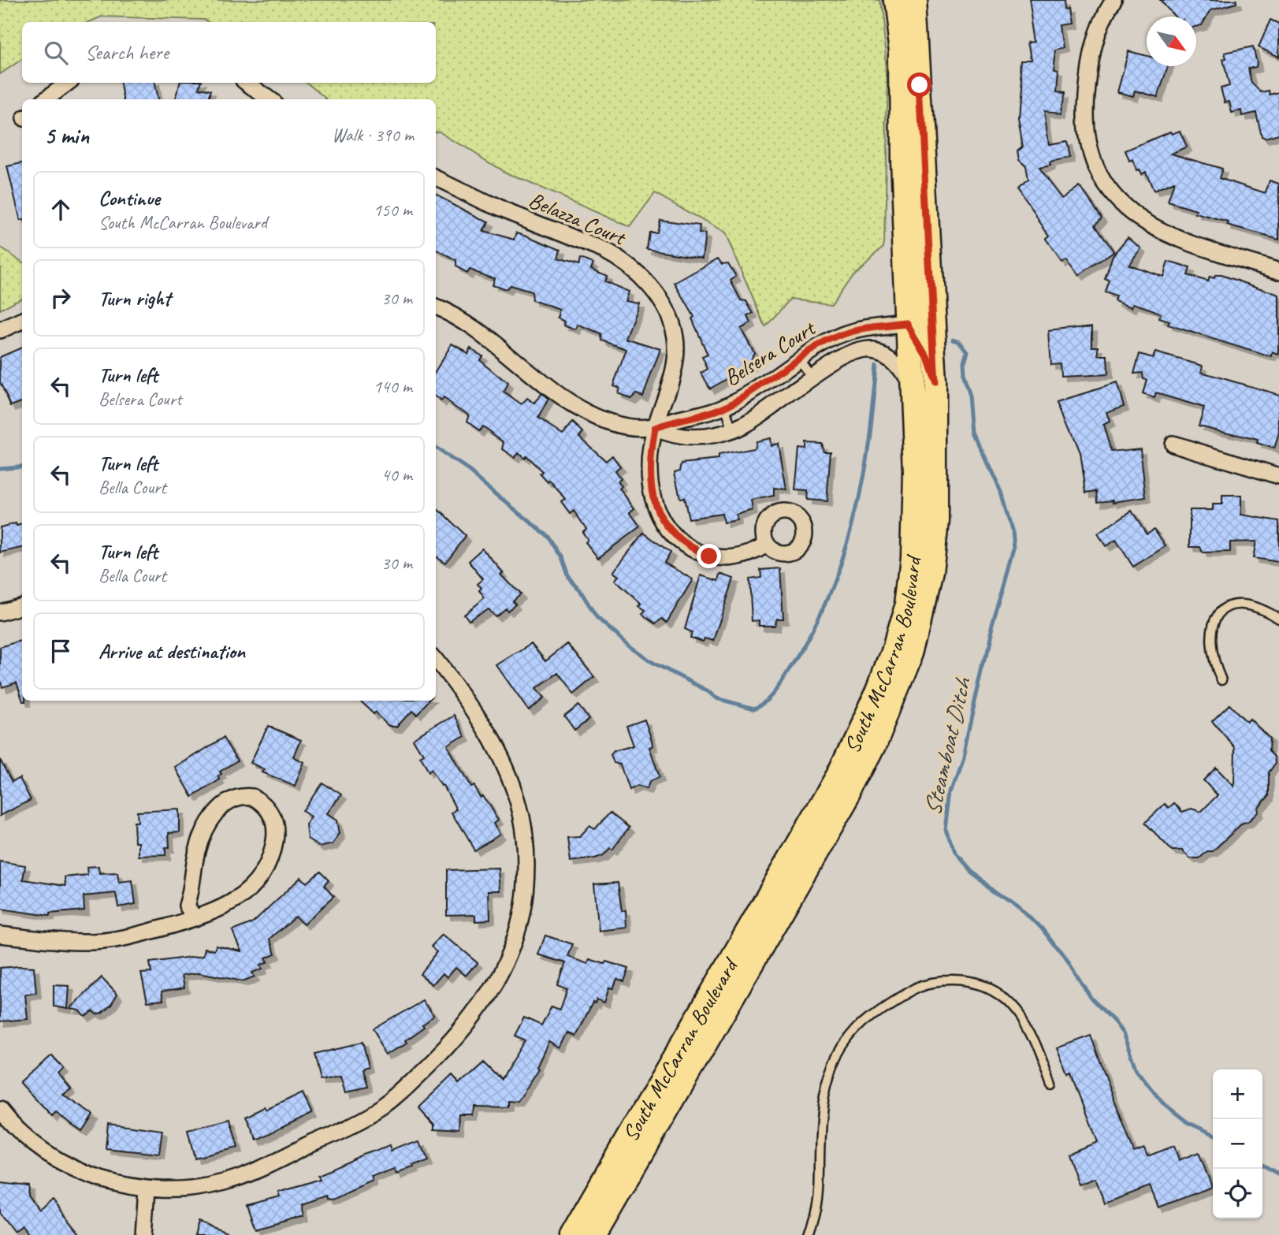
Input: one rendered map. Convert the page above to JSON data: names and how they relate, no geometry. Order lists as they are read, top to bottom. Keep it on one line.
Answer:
{"streets":{"main road":["South McCarran Boulevard"],"street":["Belazza Court","Belsera Court"]},"crossings":[["Belazza Court","Belsera Court"],["Belsera Court","South McCarran Boulevard"]],"water":["Steamboat Ditch"],"north":"bottom right","page":{"search":"Search here","heading":["5 min","Walk · 390 m"],"list":[["Continue","South McCarran Boulevard","150 m"],["Turn right","30 m"],["Turn left","Belsera Court","140 m"],["Turn left","Bella Court","40 m"],["Turn left","Bella Court","30 m"],"Arrive at destination"],"map_buttons":["+","−"]}}
